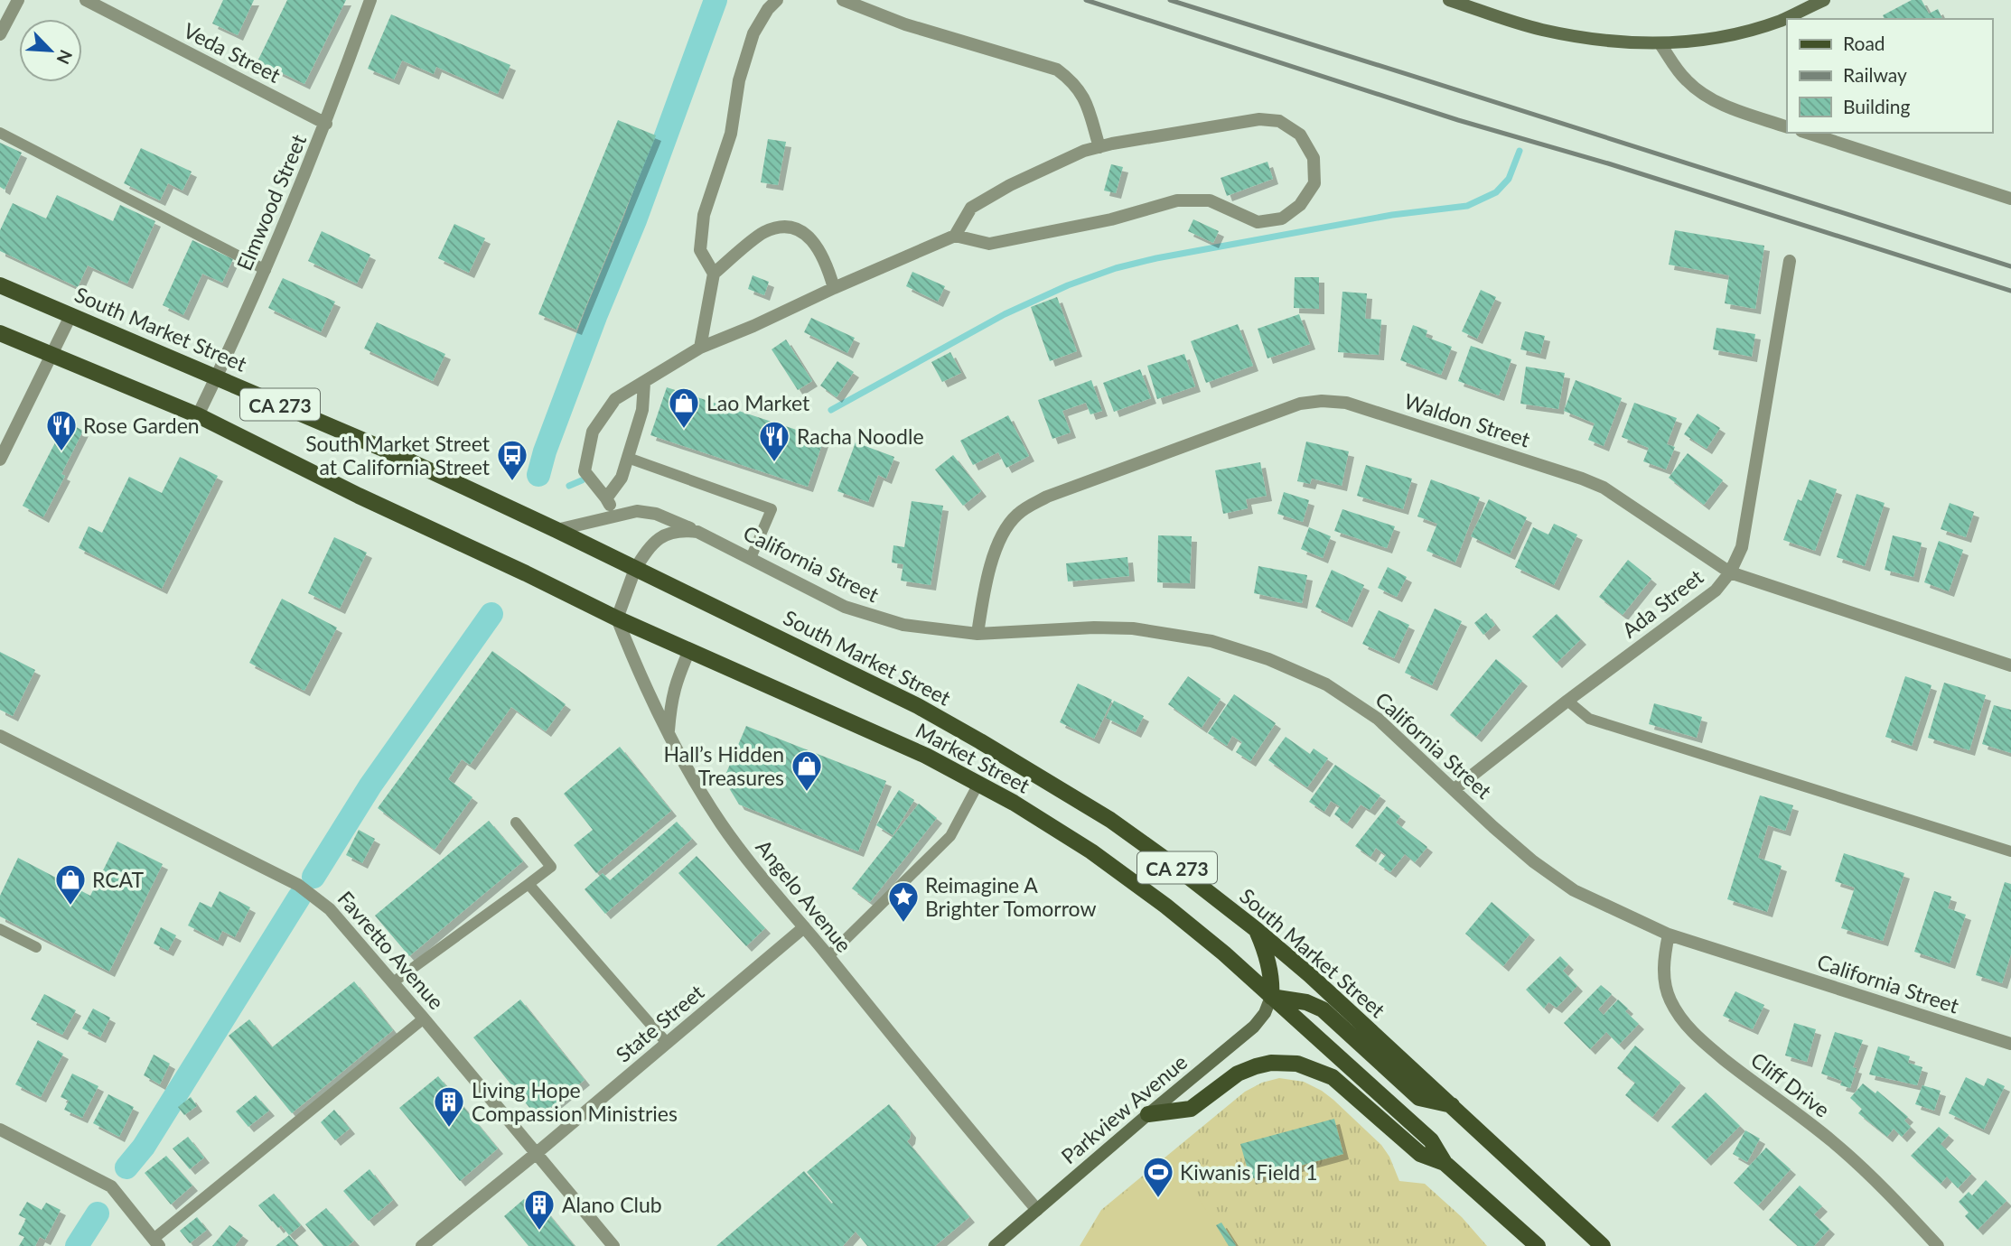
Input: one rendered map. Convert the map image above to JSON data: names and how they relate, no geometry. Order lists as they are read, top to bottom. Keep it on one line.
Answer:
{"streets":{"main road":["South Market Street","CA 273","Market Street","Parkview Avenue"],"street":["Veda Street","Elmwood Street","Waldon Street","California Street","Ada Street","Angelo Avenue","Favretto Avenue","State Street","Cliff Drive"]},"crossings":[["Veda Street","Elmwood Street"],["Elmwood Street","South Market Street"],["Elmwood Street","CA 273"],["South Market Street","California Street"],["CA 273","Market Street"],["CA 273","Angelo Avenue"],["CA 273","Parkview Avenue"],["Waldon Street","California Street"],["Waldon Street","Ada Street"],["California Street","Ada Street"],["California Street","Cliff Drive"],["Market Street","Angelo Avenue"],["Market Street","Parkview Avenue"],["Angelo Avenue","State Street"],["Angelo Avenue","Parkview Avenue"],["Favretto Avenue","State Street"]],"places":{"shop":["Lao Market","Hall’s Hidden Treasures","RCAT"],"restaurant":["Rose Garden","Racha Noodle"],"bus stop":["South Market Street at California Street"],"place":["Reimagine A Brighter Tomorrow"],"building":["Living Hope Compassion Ministries","Alano Club"],"sports":["Kiwanis Field 1"]},"legend":["Road","Railway","Building"],"north":"bottom right"}
